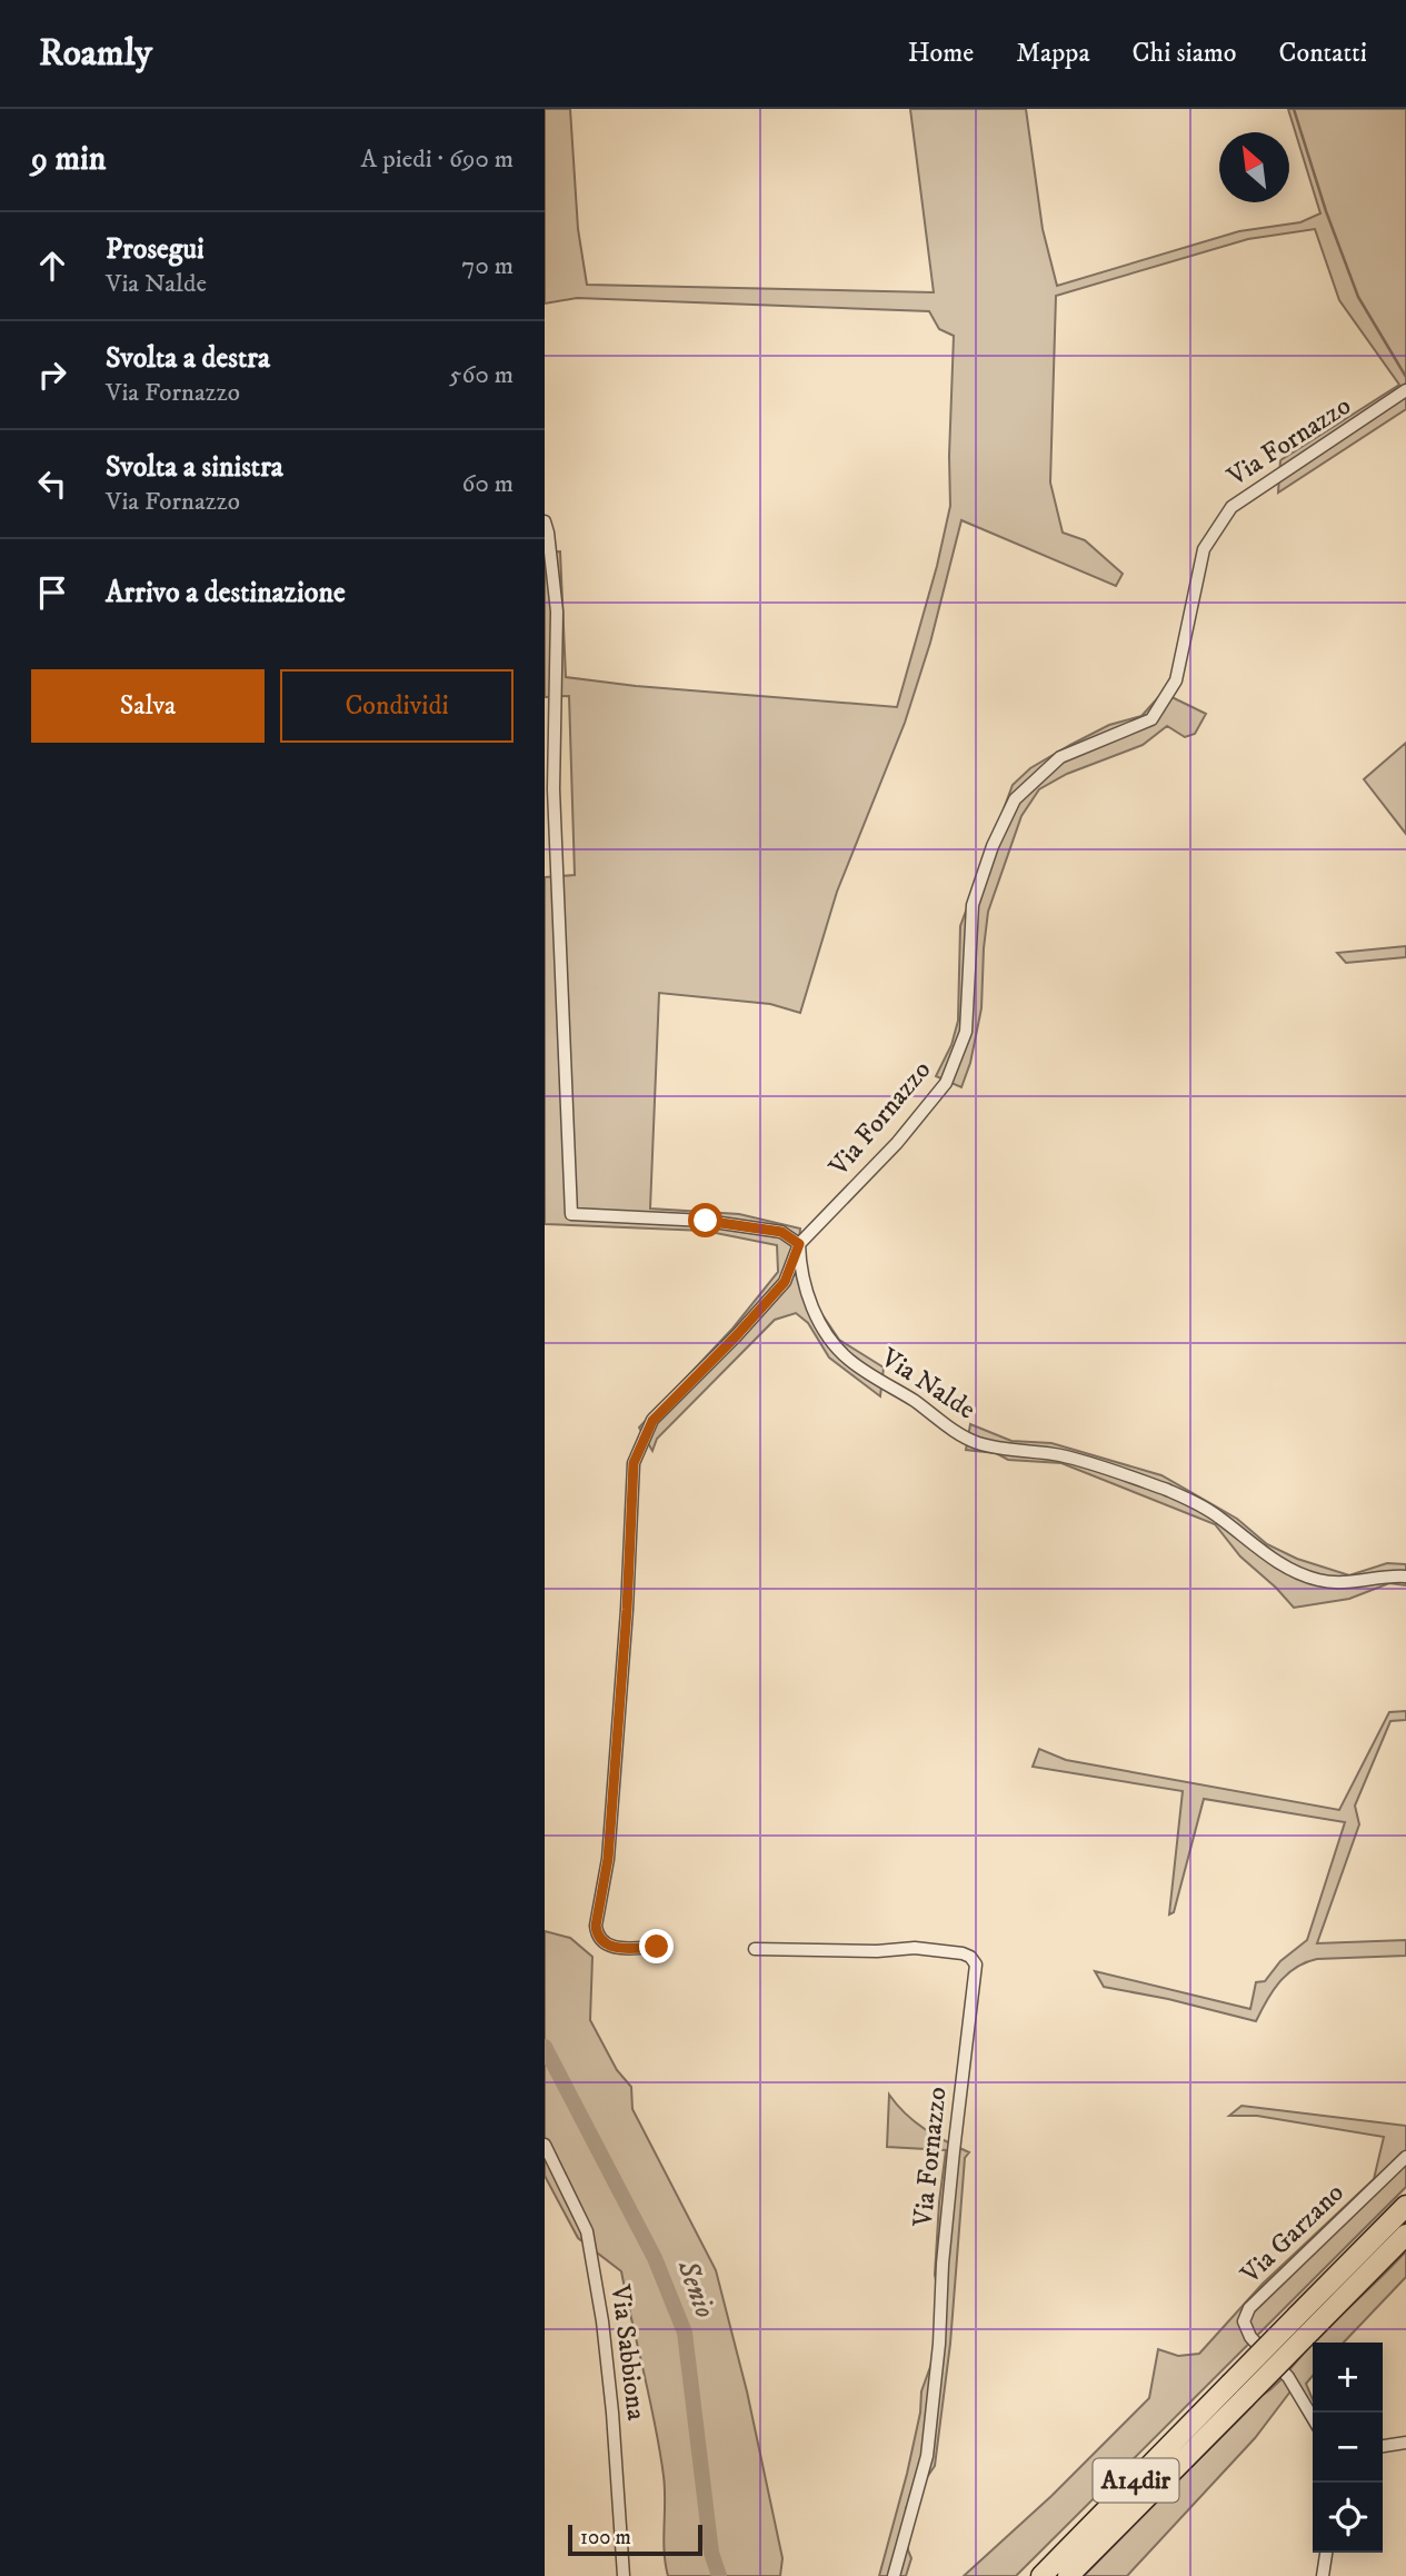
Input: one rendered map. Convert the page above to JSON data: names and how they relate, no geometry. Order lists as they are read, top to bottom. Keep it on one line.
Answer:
{"streets":{"highway":["A14dir"],"street":["Via Fornazzo","Via Nalde","Via Garzano","Via Sabbiona"]},"crossings":[["Via Fornazzo","Via Nalde"]],"water":["Senio"],"scale_bar":"100 m","north":"top left","page":{"header":"Roamly","nav":["Home","Mappa","Chi siamo","Contatti"],"heading":["9 min","A piedi · 690 m"],"list":[["Prosegui","Via Nalde","70 m"],["Svolta a destra","Via Fornazzo","560 m"],["Svolta a sinistra","Via Fornazzo","60 m"],"Arrivo a destinazione"],"buttons":["Salva","Condividi"],"map_buttons":["+","−"],"scale":"100 m"}}
